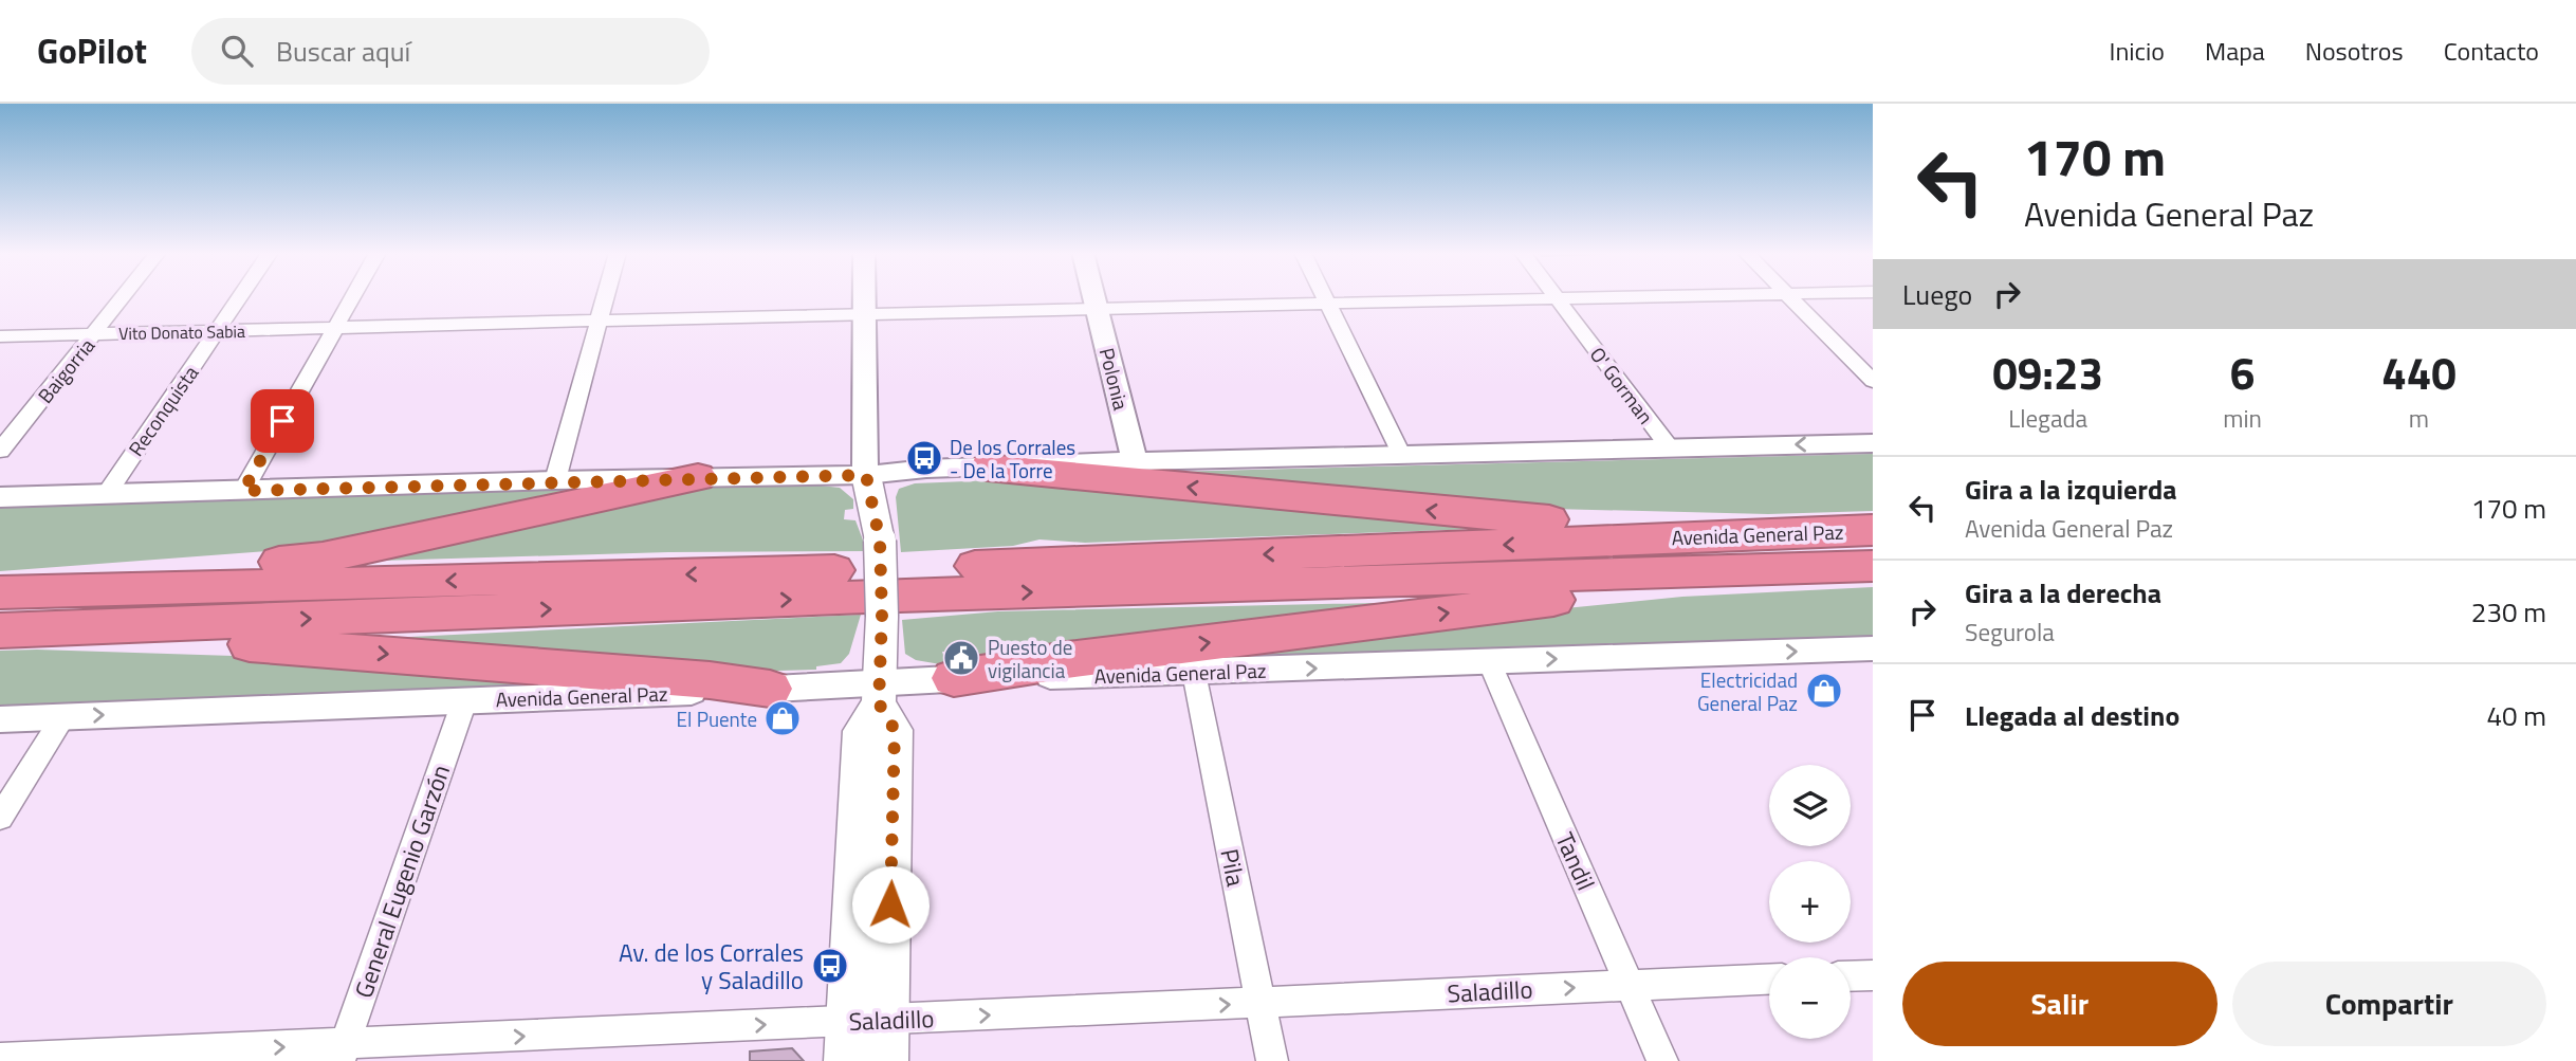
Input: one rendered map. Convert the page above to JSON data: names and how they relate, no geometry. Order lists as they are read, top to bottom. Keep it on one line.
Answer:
{"streets":{"highway":["Avenida General Paz"],"street":["Vito Donato Sabia","Baigorria","Polonia","O' Gorman","Reconquista","Tandil","Pila","General Eugenio Garzón","Saladillo"]},"crossings":[["Vito Donato Sabia","Baigorria"],["Vito Donato Sabia","Polonia"],["Vito Donato Sabia","Reconquista"],["Avenida General Paz","Tandil"],["Avenida General Paz","Pila"],["Avenida General Paz","General Eugenio Garzón"],["Tandil","Saladillo"],["Pila","Saladillo"],["General Eugenio Garzón","Saladillo"]],"one_way":["Saladillo"],"places":{"bus stop":["De los Corrales - De la Torre","Av. de los Corrales y Saladillo"],"public building":["Puesto de vigilancia"],"shop":["Electricidad General Paz","El Puente"]},"page":{"header":"GoPilot","search":"Buscar aquí","nav":["Inicio","Mapa","Nosotros","Contacto"],"turn":["170 m","Avenida General Paz"],"then":"Luego","eta":["09:23","Llegada","6","min","440","m"],"list":[{"name":"Gira a la izquierda","note":"Avenida General Paz","value":"170 m"},{"name":"Gira a la derecha","note":"Segurola","value":"230 m"},{"name":"Llegada al destino","value":"40 m"}],"map_buttons":["+","−"],"buttons":["Salir","Compartir"]}}
